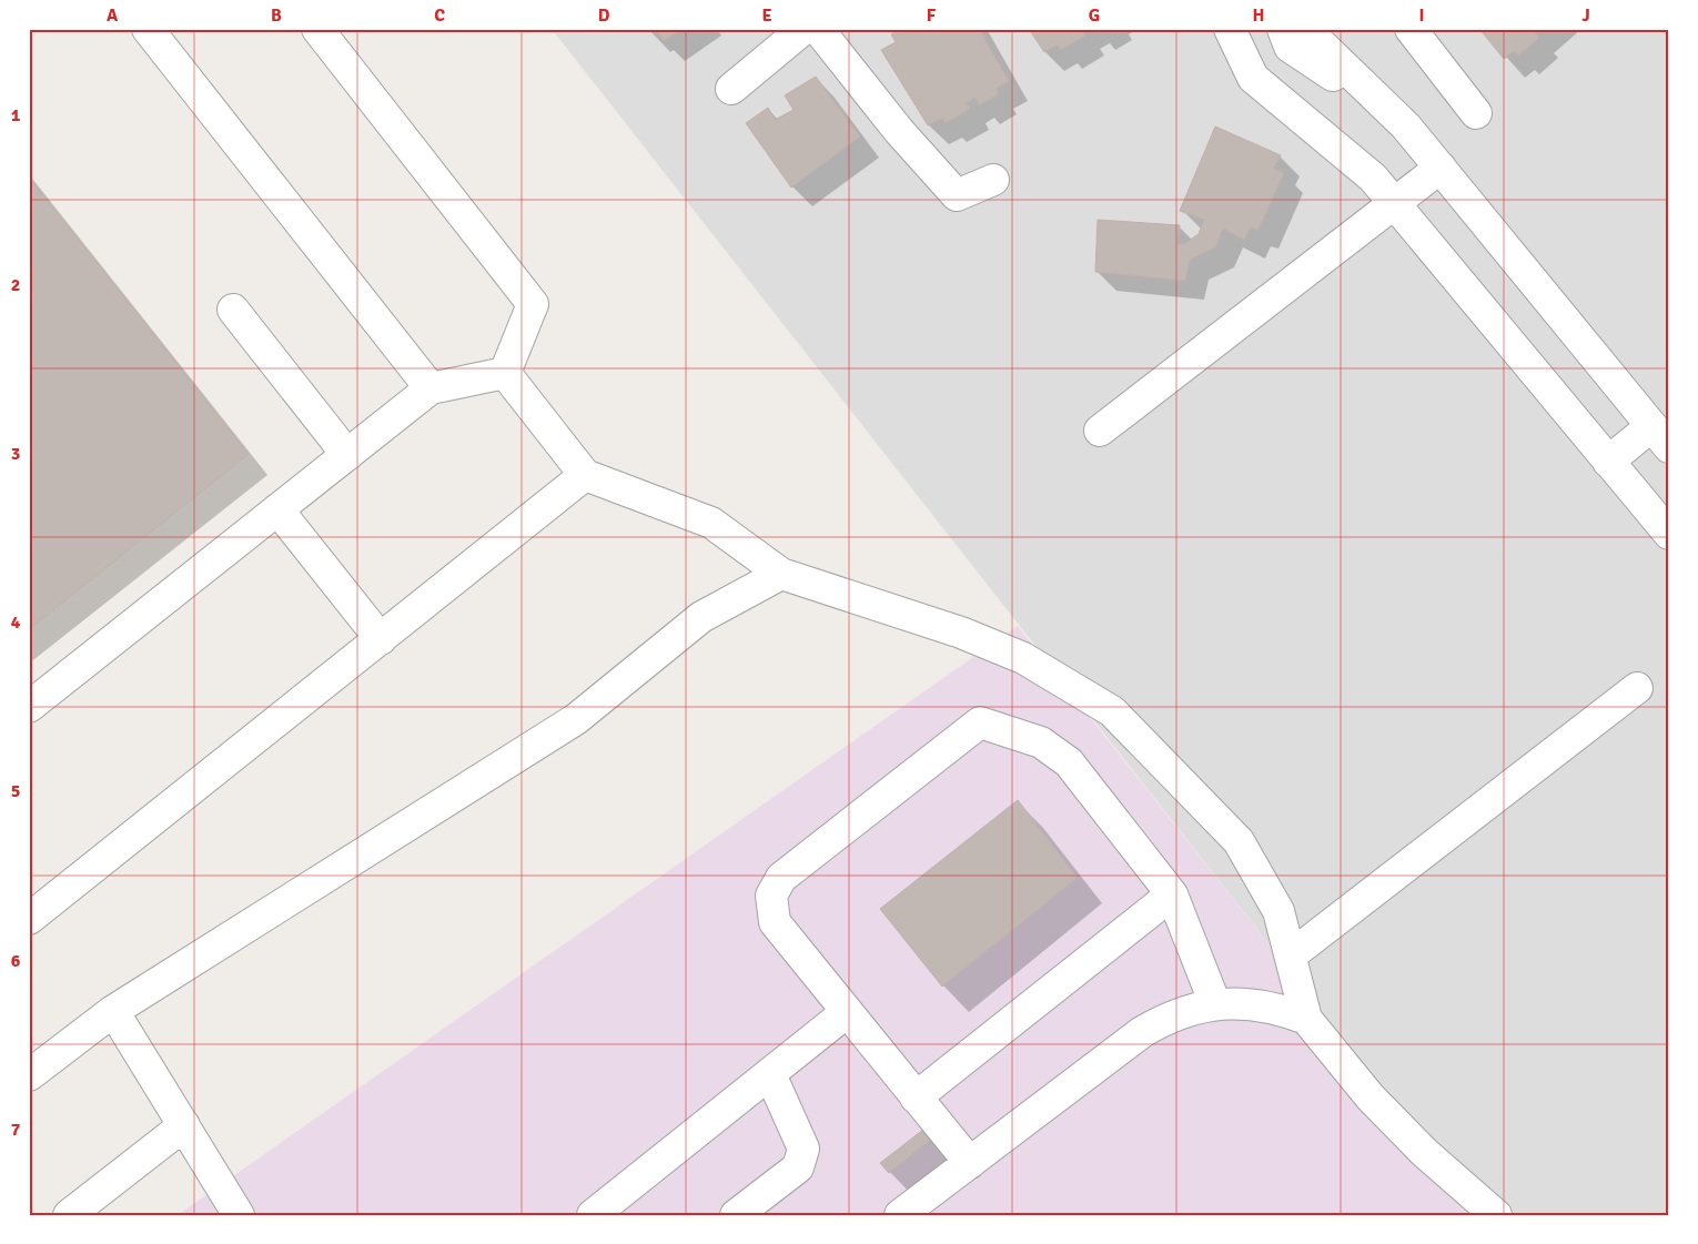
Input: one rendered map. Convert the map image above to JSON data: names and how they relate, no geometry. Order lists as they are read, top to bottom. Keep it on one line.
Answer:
{"grid":{"columns":["A","B","C","D","E","F","G","H","I","J"],"rows":["1","2","3","4","5","6","7"]}}
